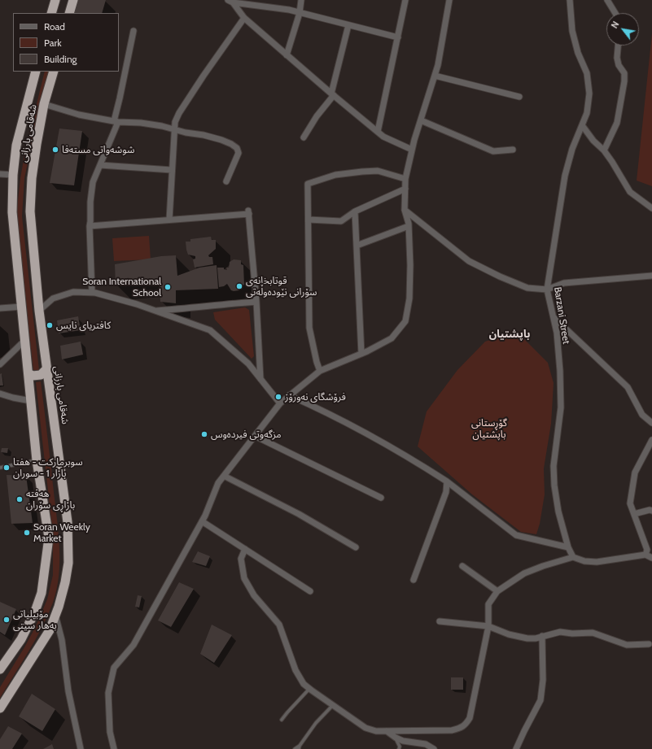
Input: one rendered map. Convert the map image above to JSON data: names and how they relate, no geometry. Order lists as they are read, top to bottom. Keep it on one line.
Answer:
{"streets":{"highway":["شەقامی بارزانی"],"street":["Barzani Street"]},"districts":["باپشتیان"],"parks":["گۆڕستانی باپشتیان"],"places":["شوشەواتی مستەفا","قوتابخانەی سۆرانی نێودەوڵەتی","Soran International School","کافتریای نایس","فرۆشگای نەورۆز","مزگەوتی فیردەوس","سوبرماركت - هفتا بازار 1 - سوران","هەفتە بازاڕی سۆران","Soran Weekly Market","مۆبیلیاتی بەهار سیتی"],"legend":["Road","Park","Building"],"north":"top left"}
